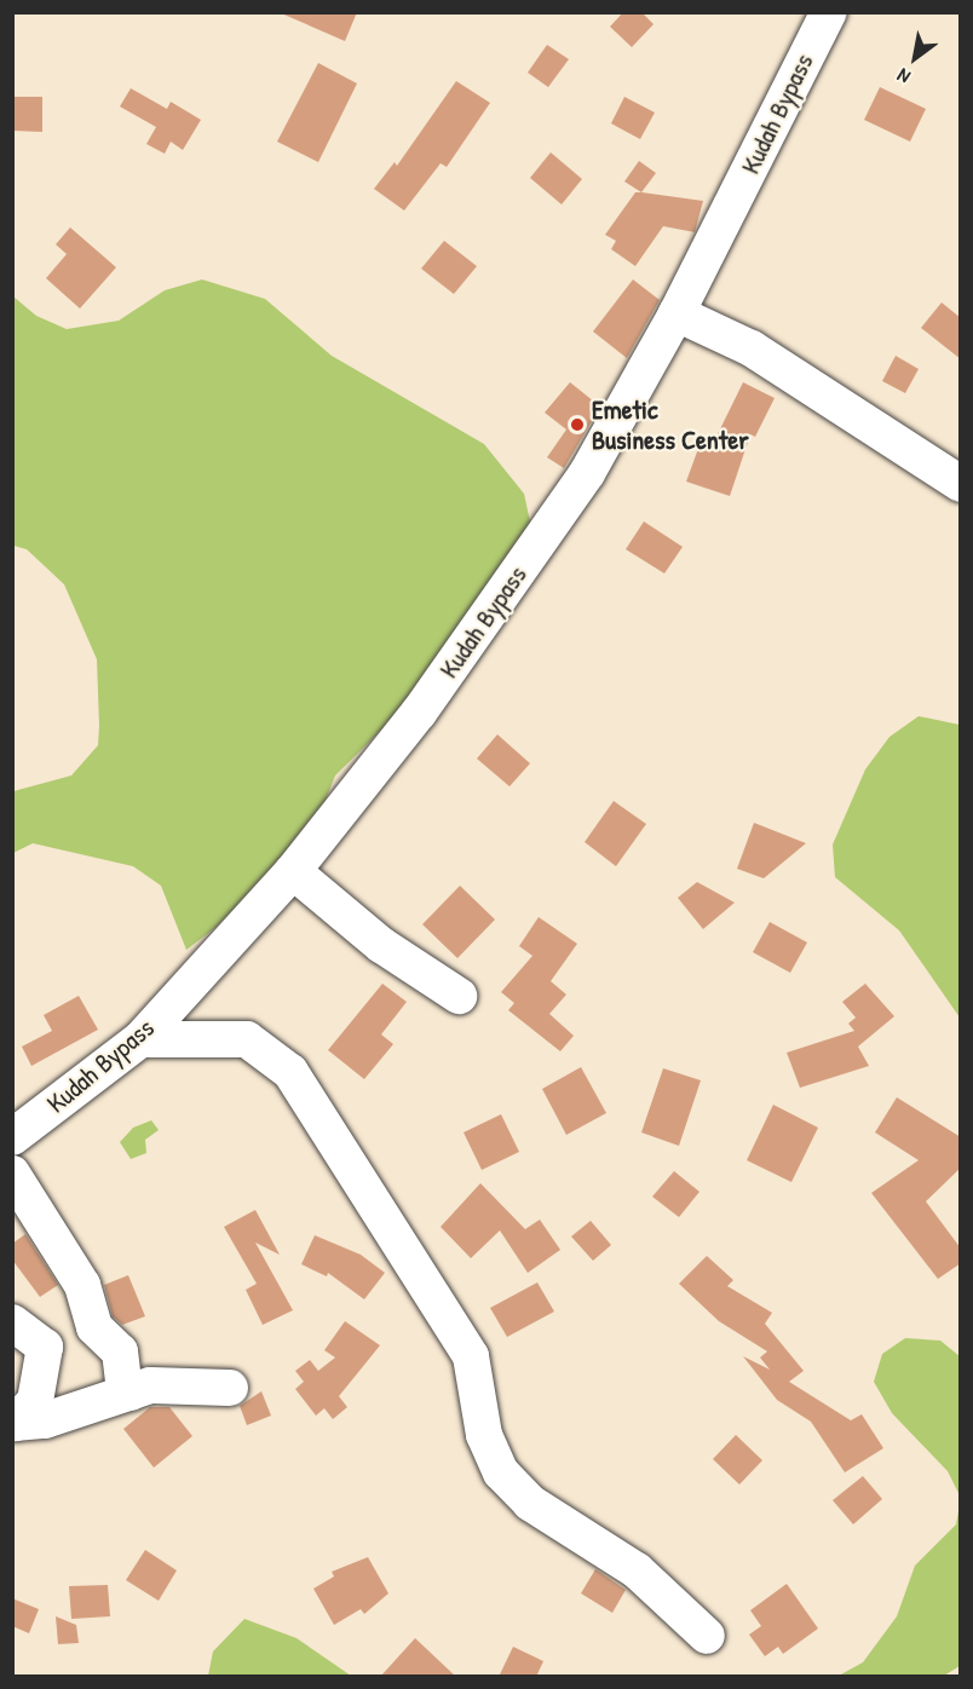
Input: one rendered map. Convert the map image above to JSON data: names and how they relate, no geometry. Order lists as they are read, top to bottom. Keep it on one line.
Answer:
{"streets":{"street":["Kudah Bypass"]},"places":["Emetic Business Center"],"north":"bottom left"}
